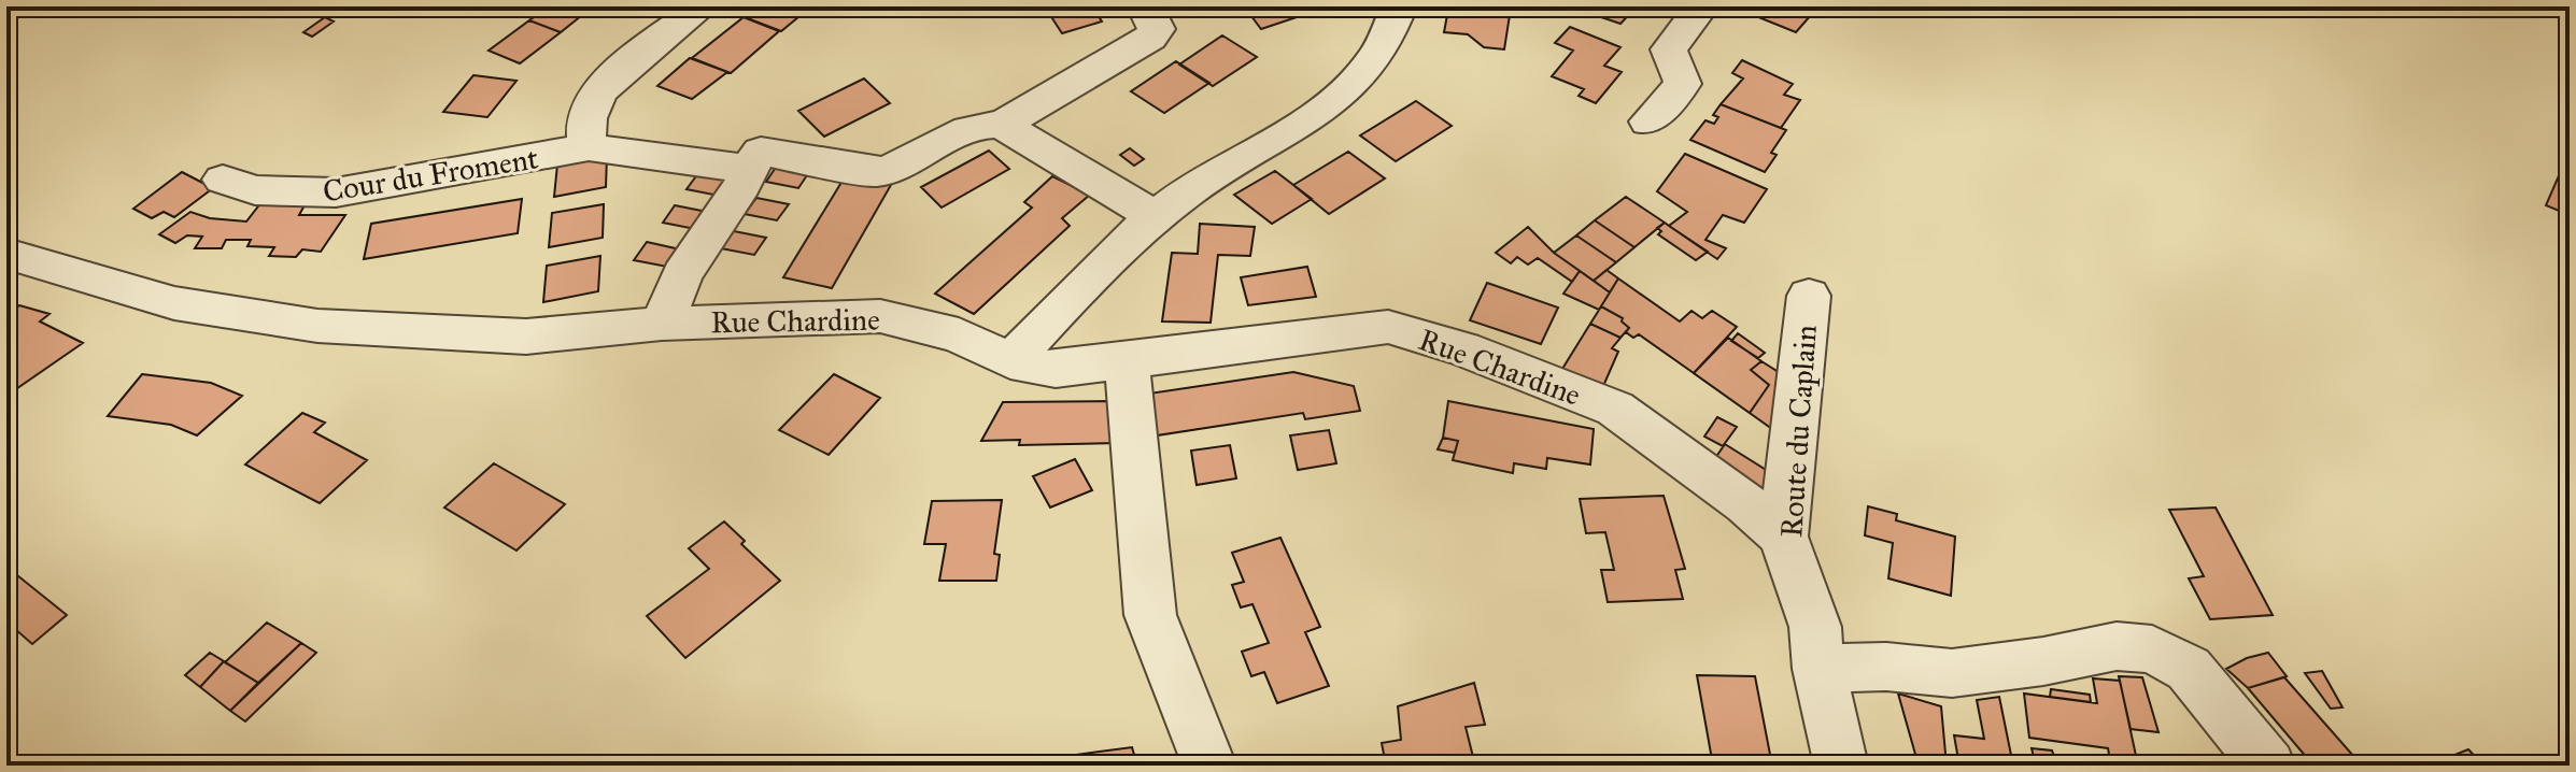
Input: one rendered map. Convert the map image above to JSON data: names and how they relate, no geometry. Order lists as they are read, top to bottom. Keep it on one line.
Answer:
{"streets":{"street":["Cour du Froment","Rue Chardine","Route du Caplain"]},"crossings":[["Rue Chardine","Route du Caplain"]]}
